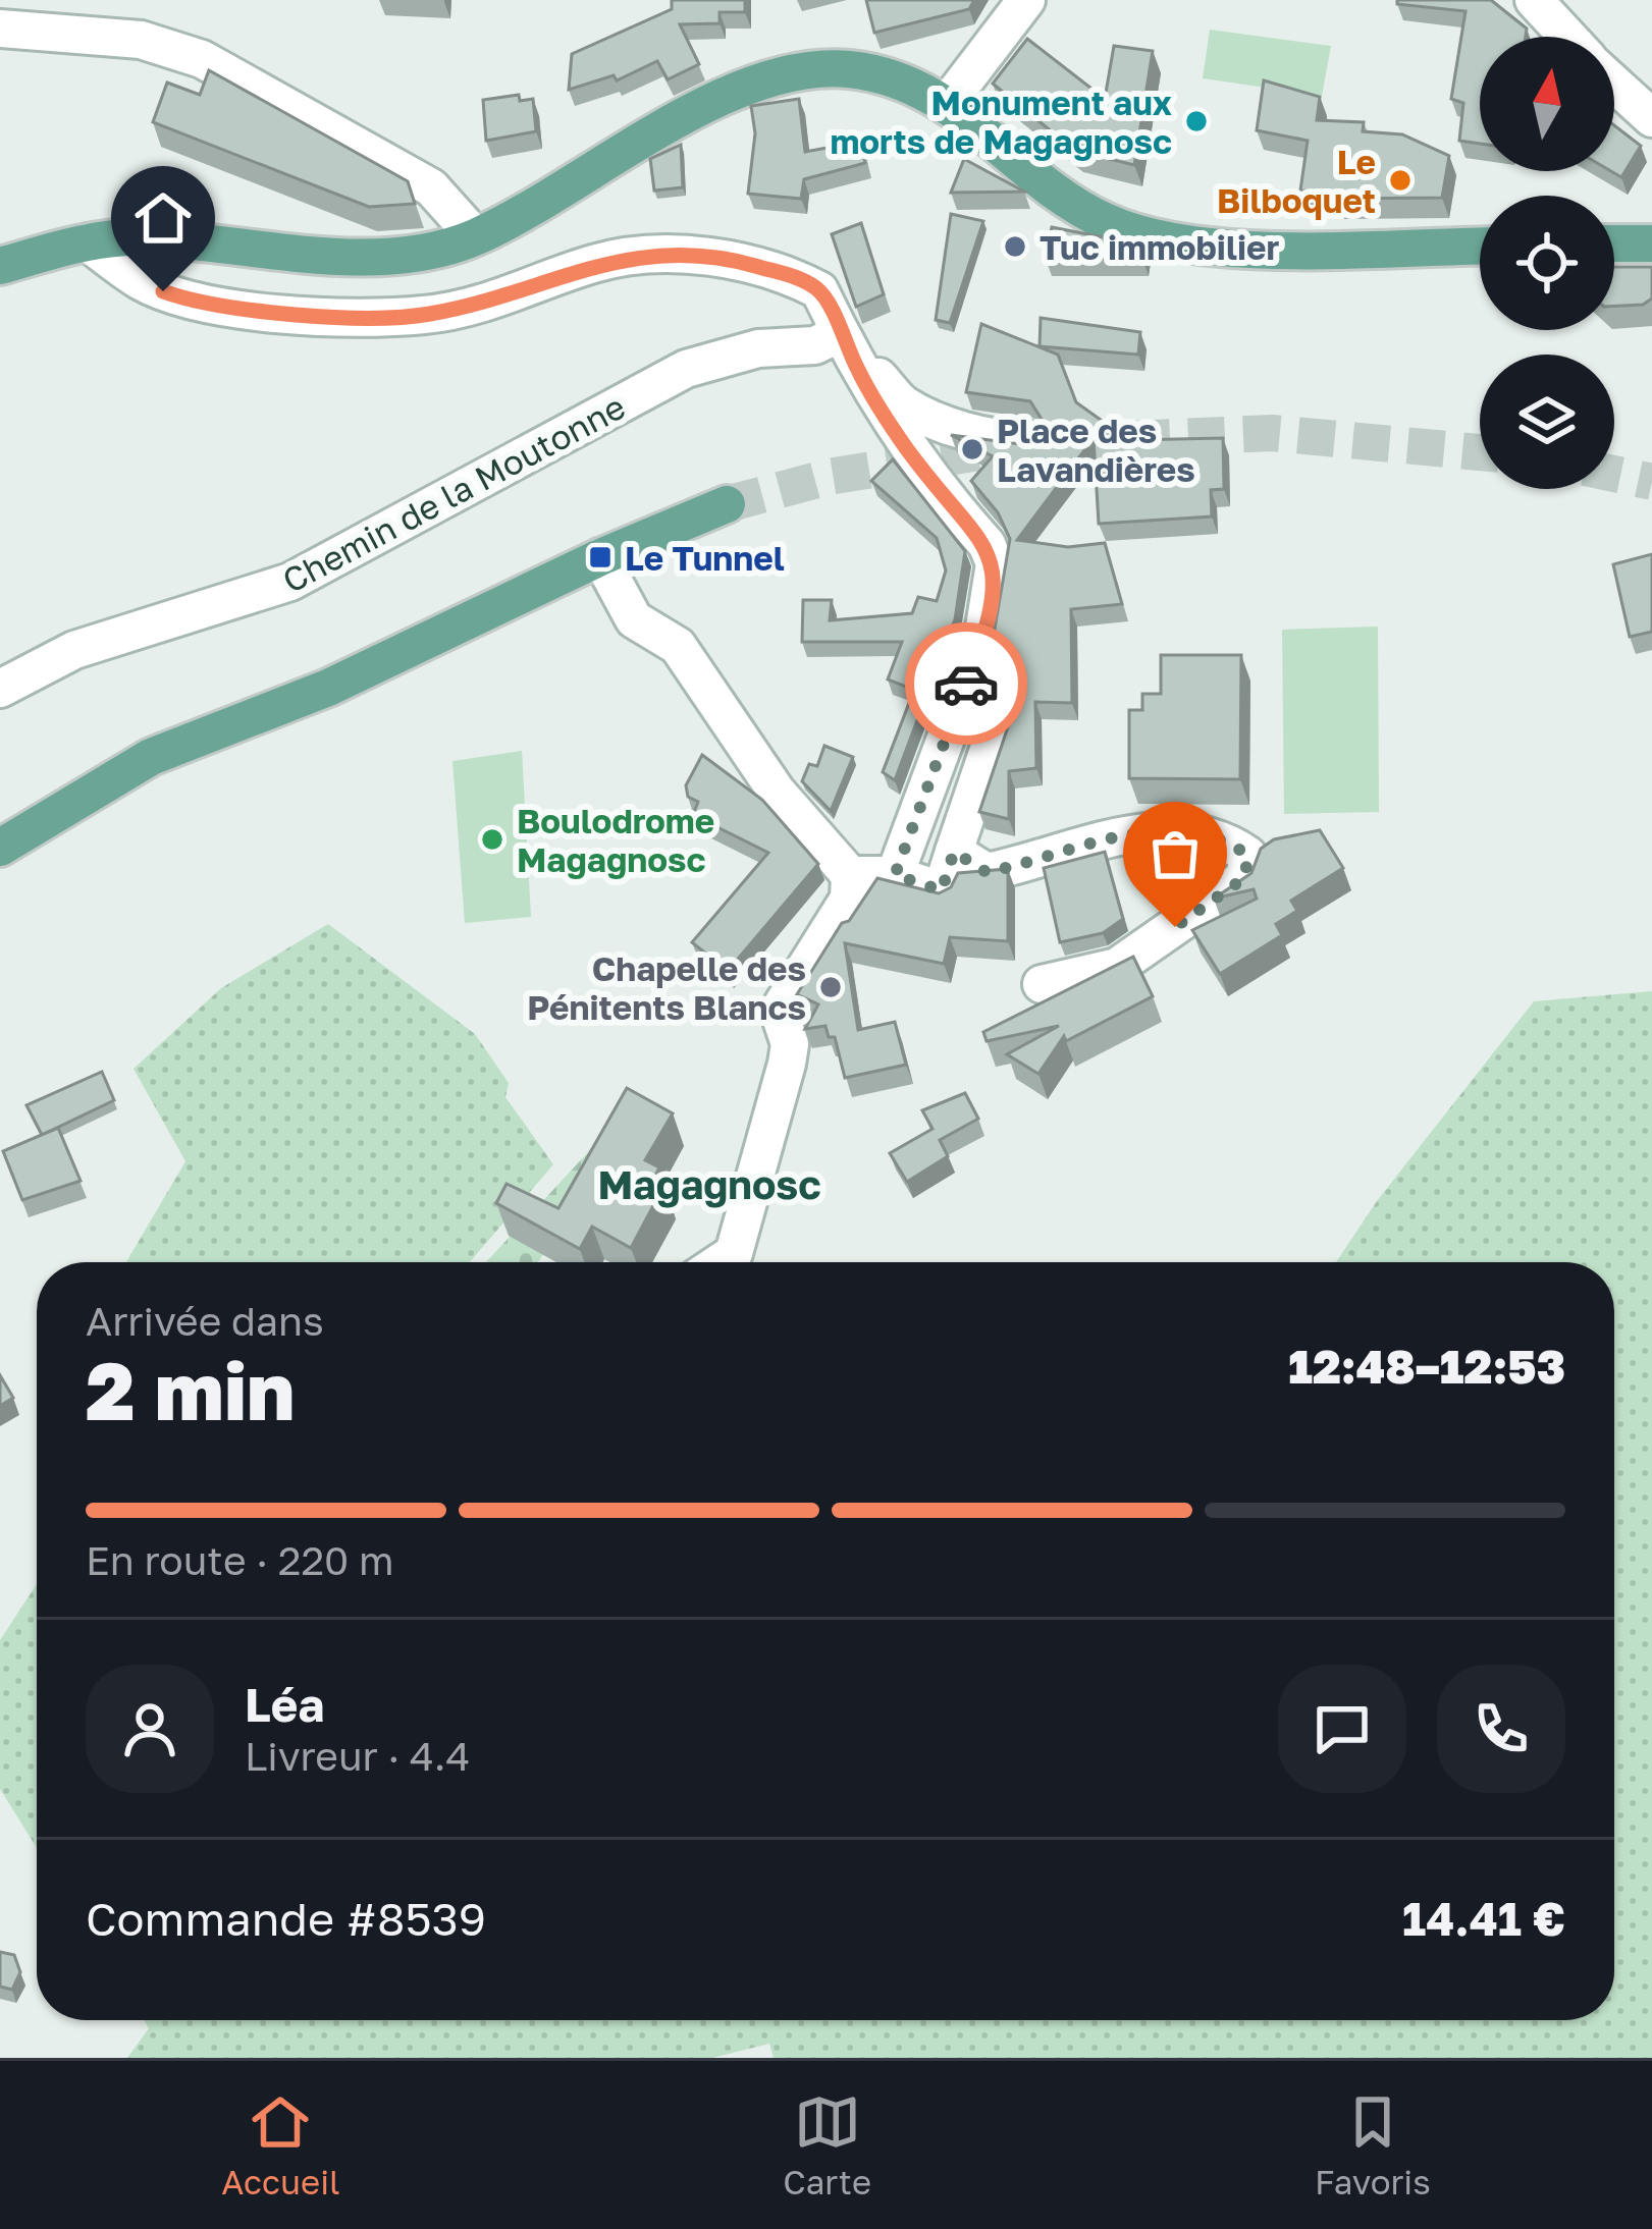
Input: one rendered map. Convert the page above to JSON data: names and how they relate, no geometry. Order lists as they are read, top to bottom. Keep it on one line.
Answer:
{"streets":{"street":["Chemin de la Moutonne"]},"districts":["Magagnosc"],"places":{"other":["Monument aux morts de Magagnosc","Le Bilboquet","Tuc immobilier","Place des Lavandières","Boulodrome Magagnosc","Chapelle des Pénitents Blancs"],"transit":["Le Tunnel"]},"north":"top","page":{"heading":["2 min","Arrivée dans","12:48–12:53"],"panel":["Léa","Livreur · 4.4","Commande #8539","14.41 €"],"bar":"En route · 220 m","tabs":["Accueil","Carte","Favoris"]}}
